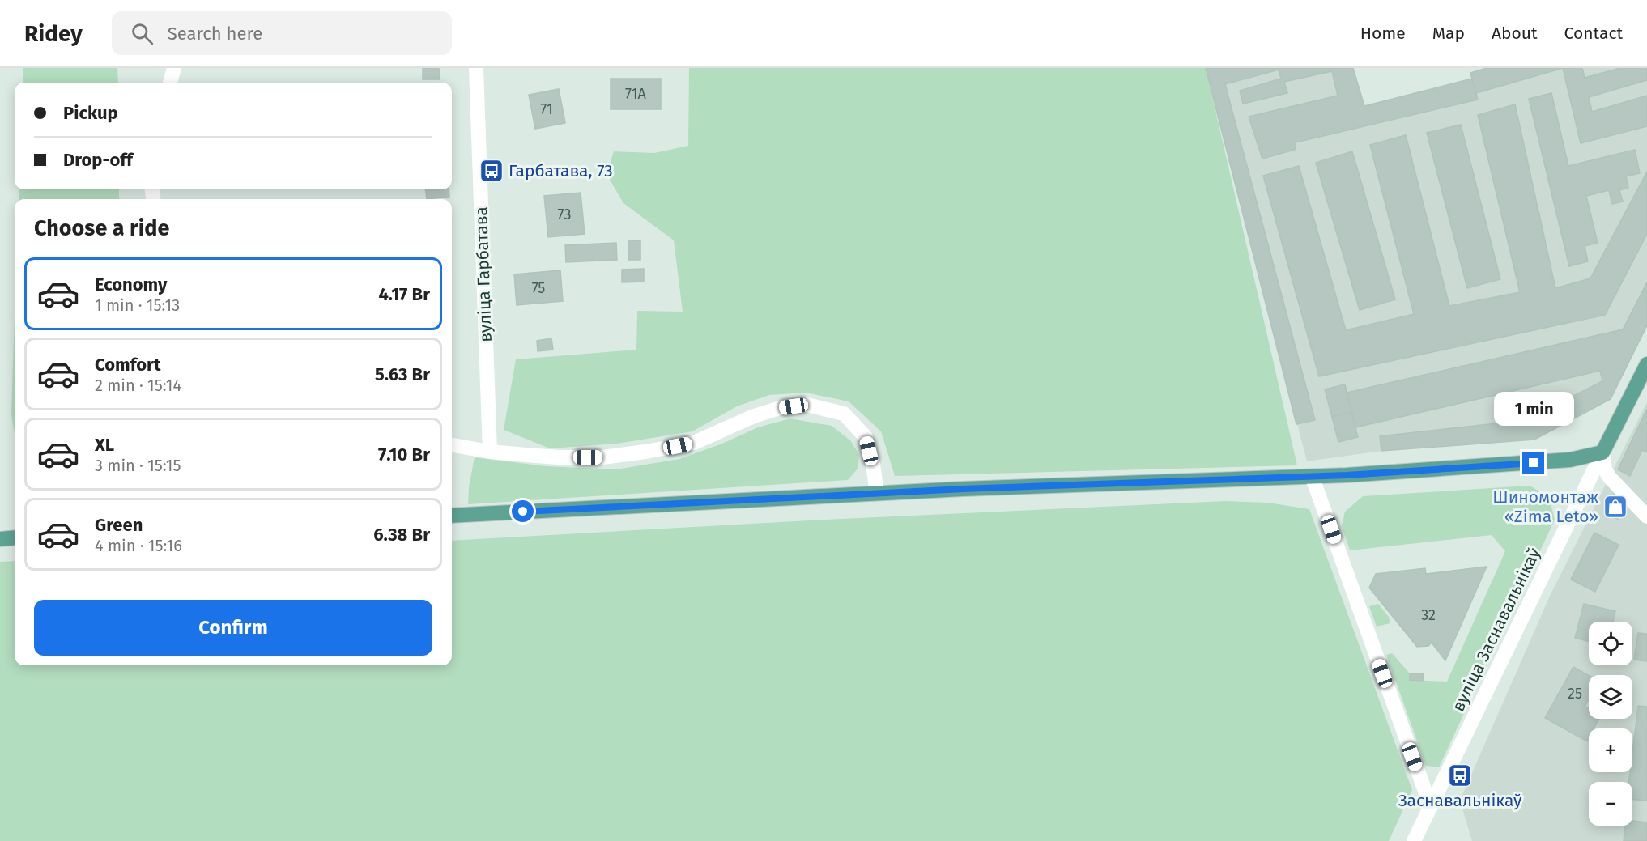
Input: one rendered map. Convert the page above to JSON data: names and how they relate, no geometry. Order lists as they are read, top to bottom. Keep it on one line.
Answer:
{"streets":{"main road":["вуліца Заснавальнікаў"],"street":["вуліца Гарбатава"]},"places":{"bus stop":["Гарбатава, 73","Заснавальнікаў"],"shop":["Шиномонтаж «Zima Leto»"]},"house_numbers":["71А","71","73","75","32","25"],"page":{"header":"Ridey","search":"Search here","nav":["Home","Map","About","Contact"],"banner":["Pickup","Drop-off"],"heading":"Choose a ride","list":[{"name":"Economy","note":"1 min · 15:13","value":"4.17 Br"},{"name":"Comfort","note":"2 min · 15:14","value":"5.63 Br"},{"name":"XL","note":"3 min · 15:15","value":"7.10 Br"},{"name":"Green","note":"4 min · 15:16","value":"6.38 Br"}],"bubble":"1 min","buttons":"Confirm","map_buttons":["+","−"]}}
